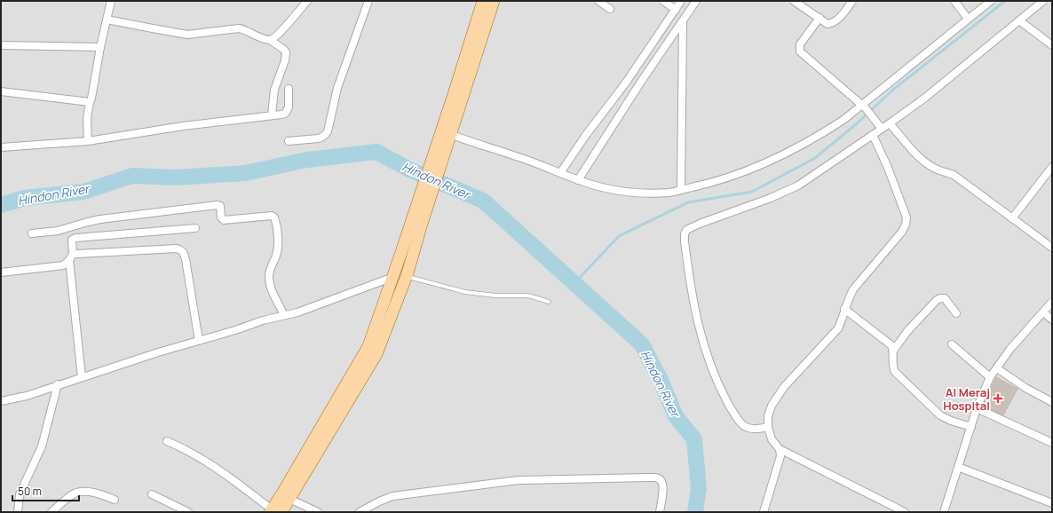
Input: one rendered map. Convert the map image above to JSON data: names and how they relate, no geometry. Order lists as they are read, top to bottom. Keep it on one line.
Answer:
{"water":["Hindon River"],"places":{"health":["Al Meraj Hospital"]},"scale_bar":"50 m"}
